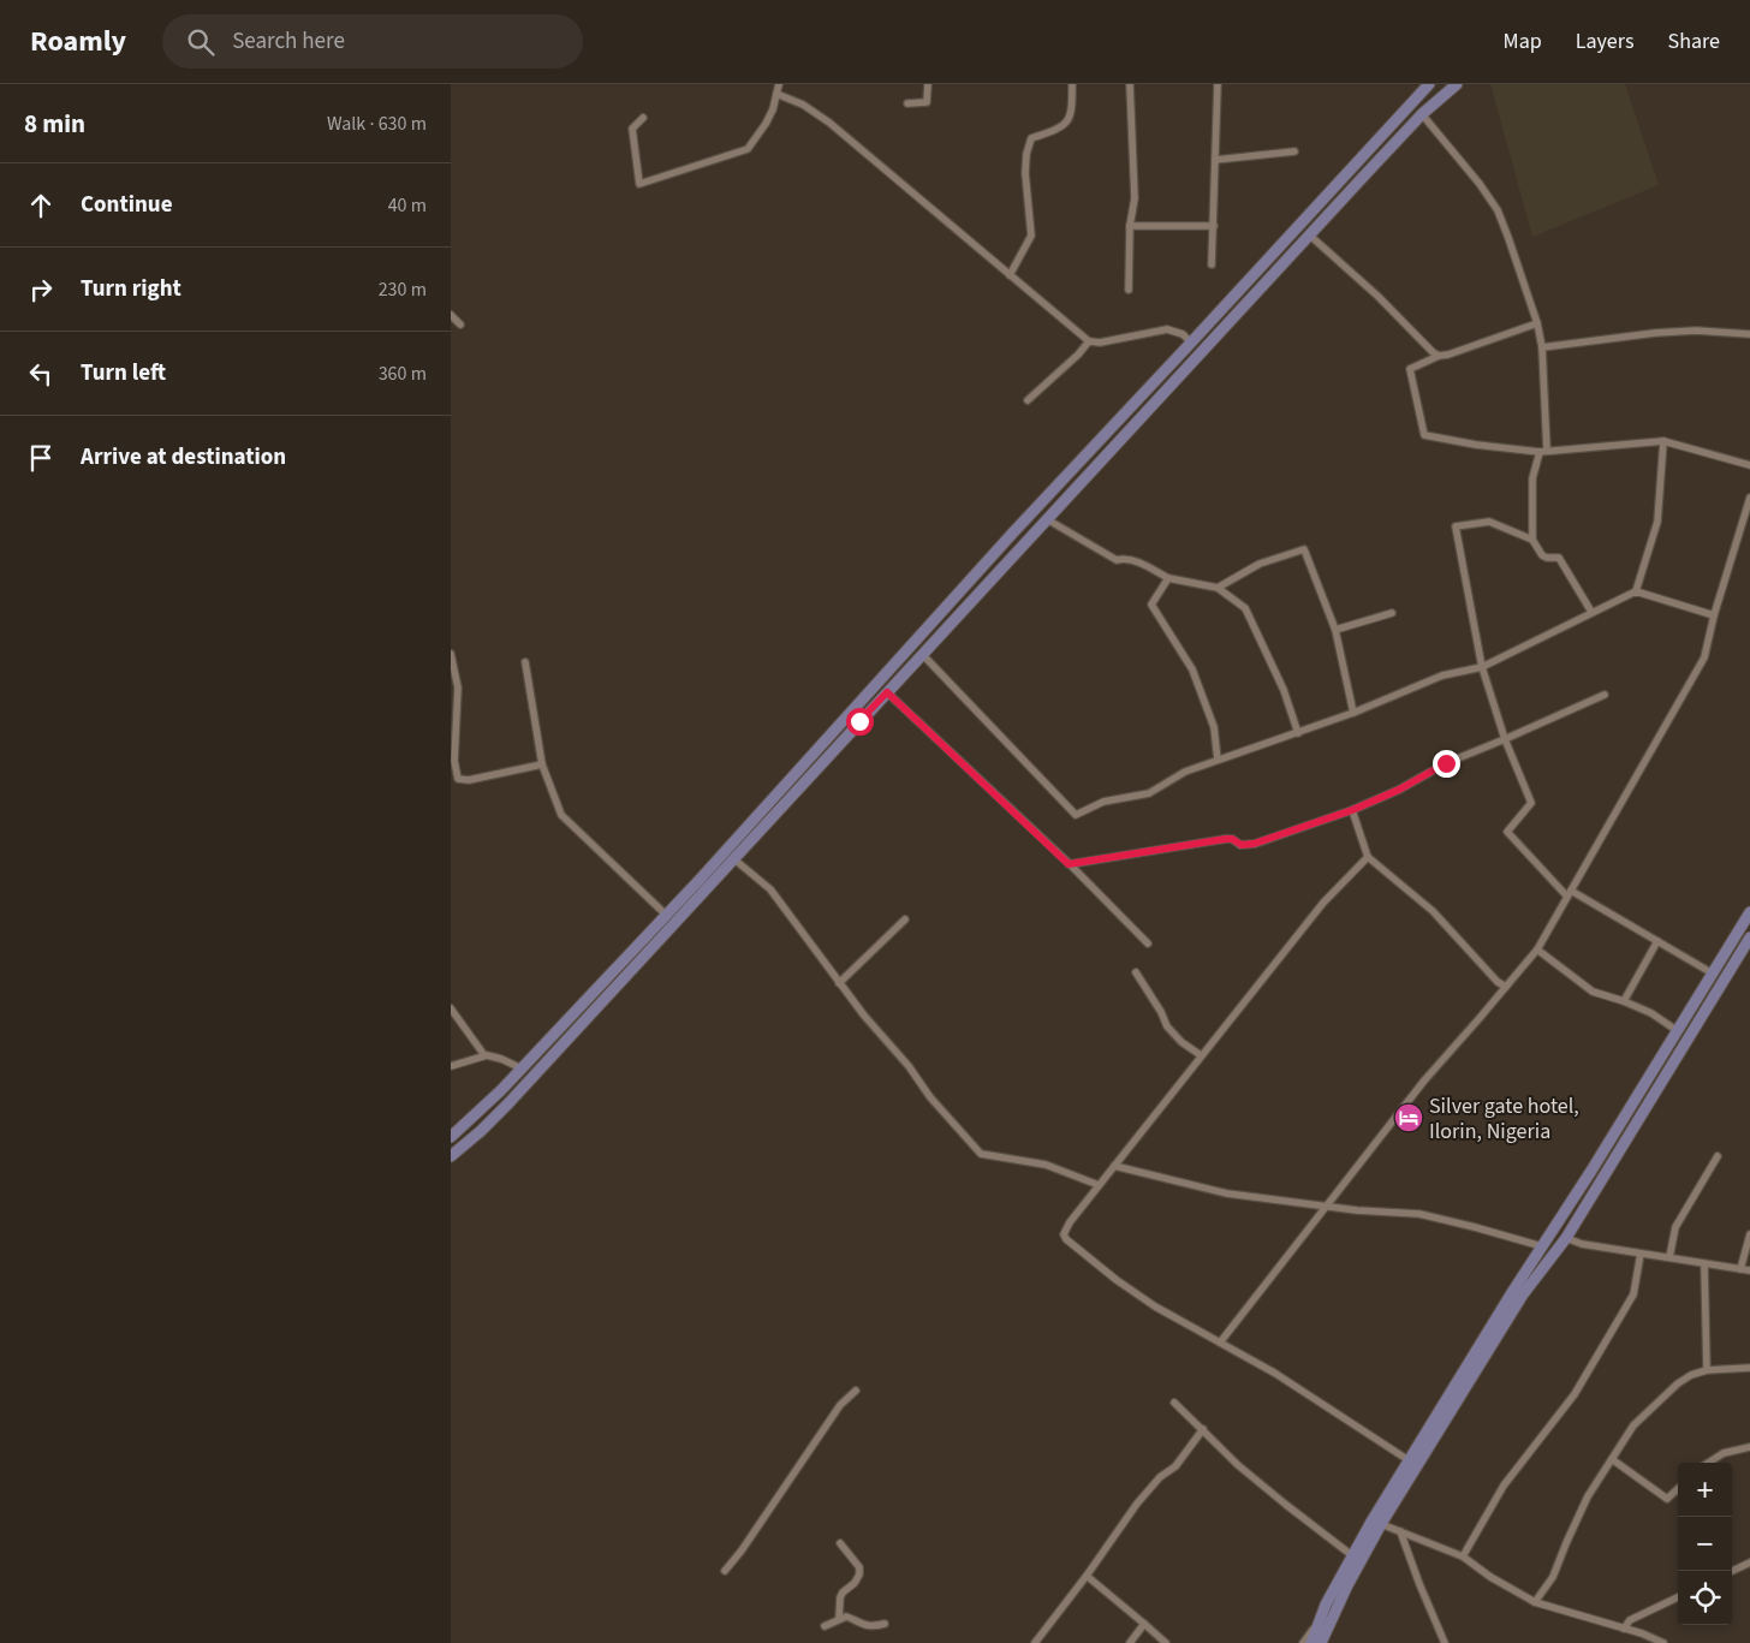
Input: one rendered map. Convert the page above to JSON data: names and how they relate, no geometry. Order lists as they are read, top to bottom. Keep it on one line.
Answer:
{"places":{"hotel":["Silver gate hotel, Ilorin, Nigeria"]},"page":{"header":"Roamly","search":"Search here","nav":["Map","Layers","Share"],"heading":["8 min","Walk · 630 m"],"list":[["Continue","40 m"],["Turn right","230 m"],["Turn left","360 m"],"Arrive at destination"],"map_buttons":["+","−"]}}
